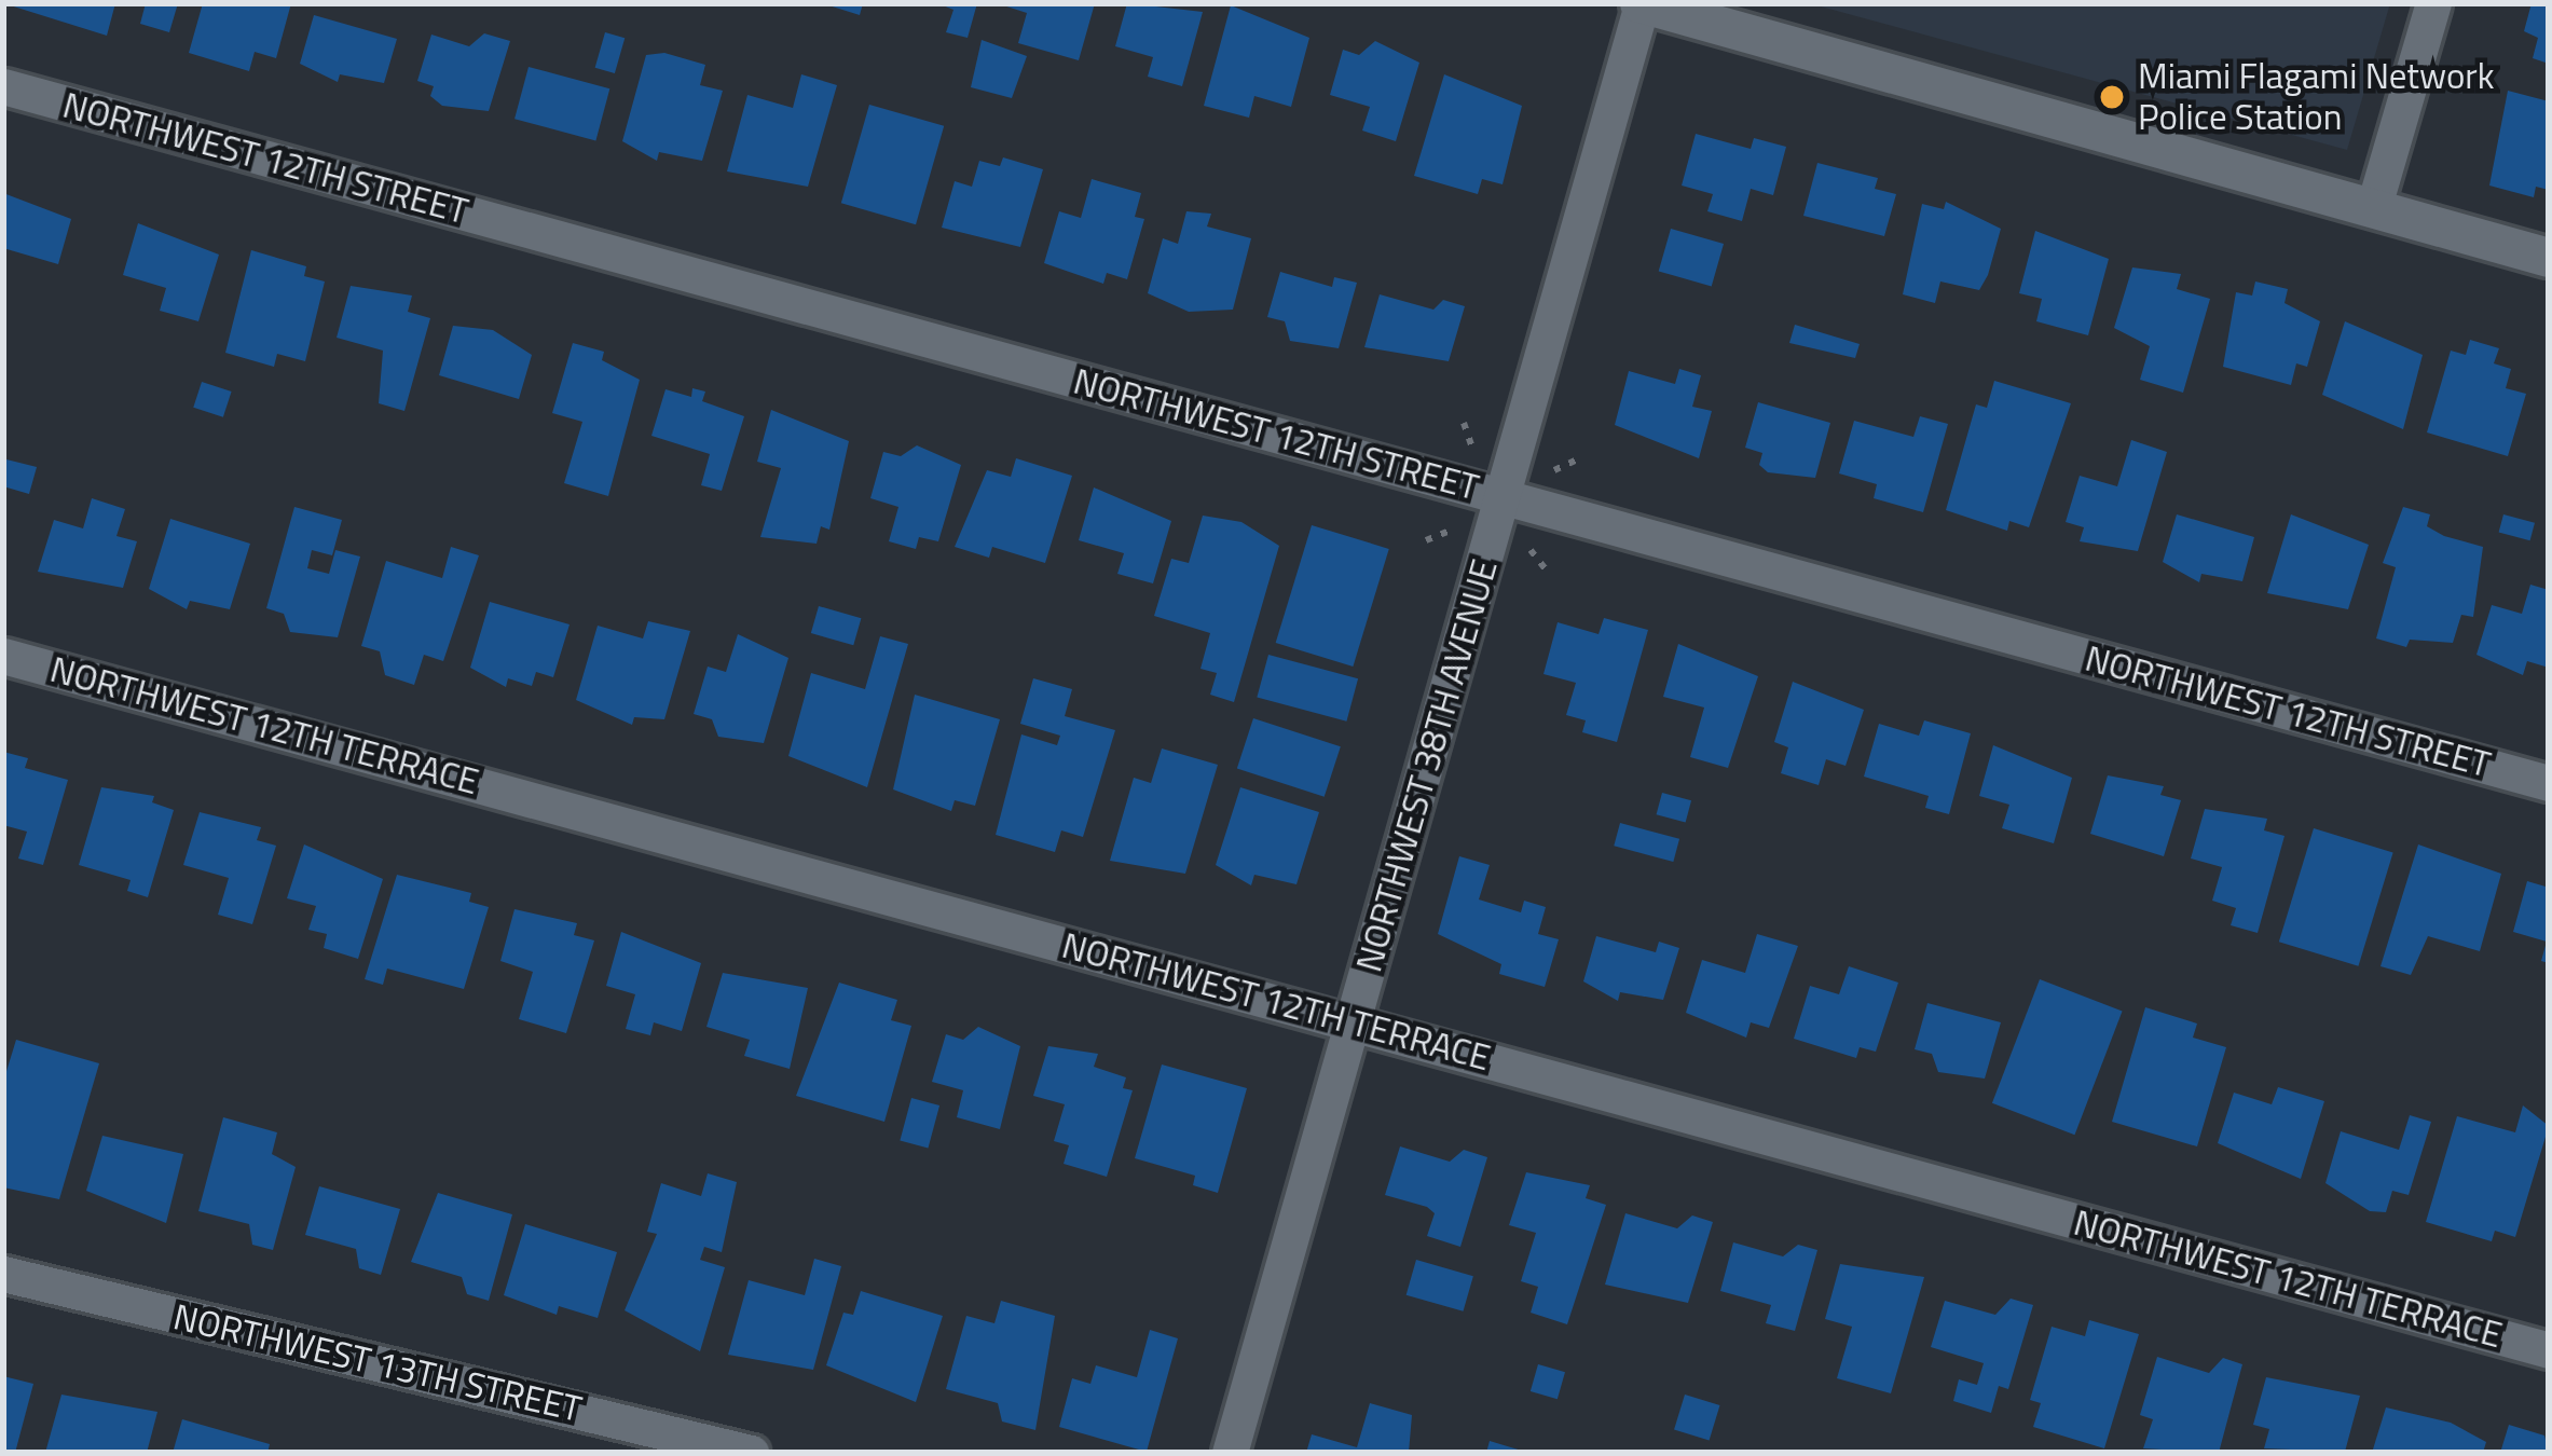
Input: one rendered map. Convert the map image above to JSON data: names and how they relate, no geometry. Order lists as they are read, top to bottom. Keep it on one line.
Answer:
{"streets":{"street":["NORTHWEST 12TH STREET","NORTHWEST 12TH TERRACE","NORTHWEST 38TH AVENUE","NORTHWEST 13TH STREET"]},"crossings":[["NORTHWEST 12TH STREET","NORTHWEST 38TH AVENUE"],["NORTHWEST 12TH TERRACE","NORTHWEST 38TH AVENUE"]],"places":["Miami Flagami Network Police Station"]}
